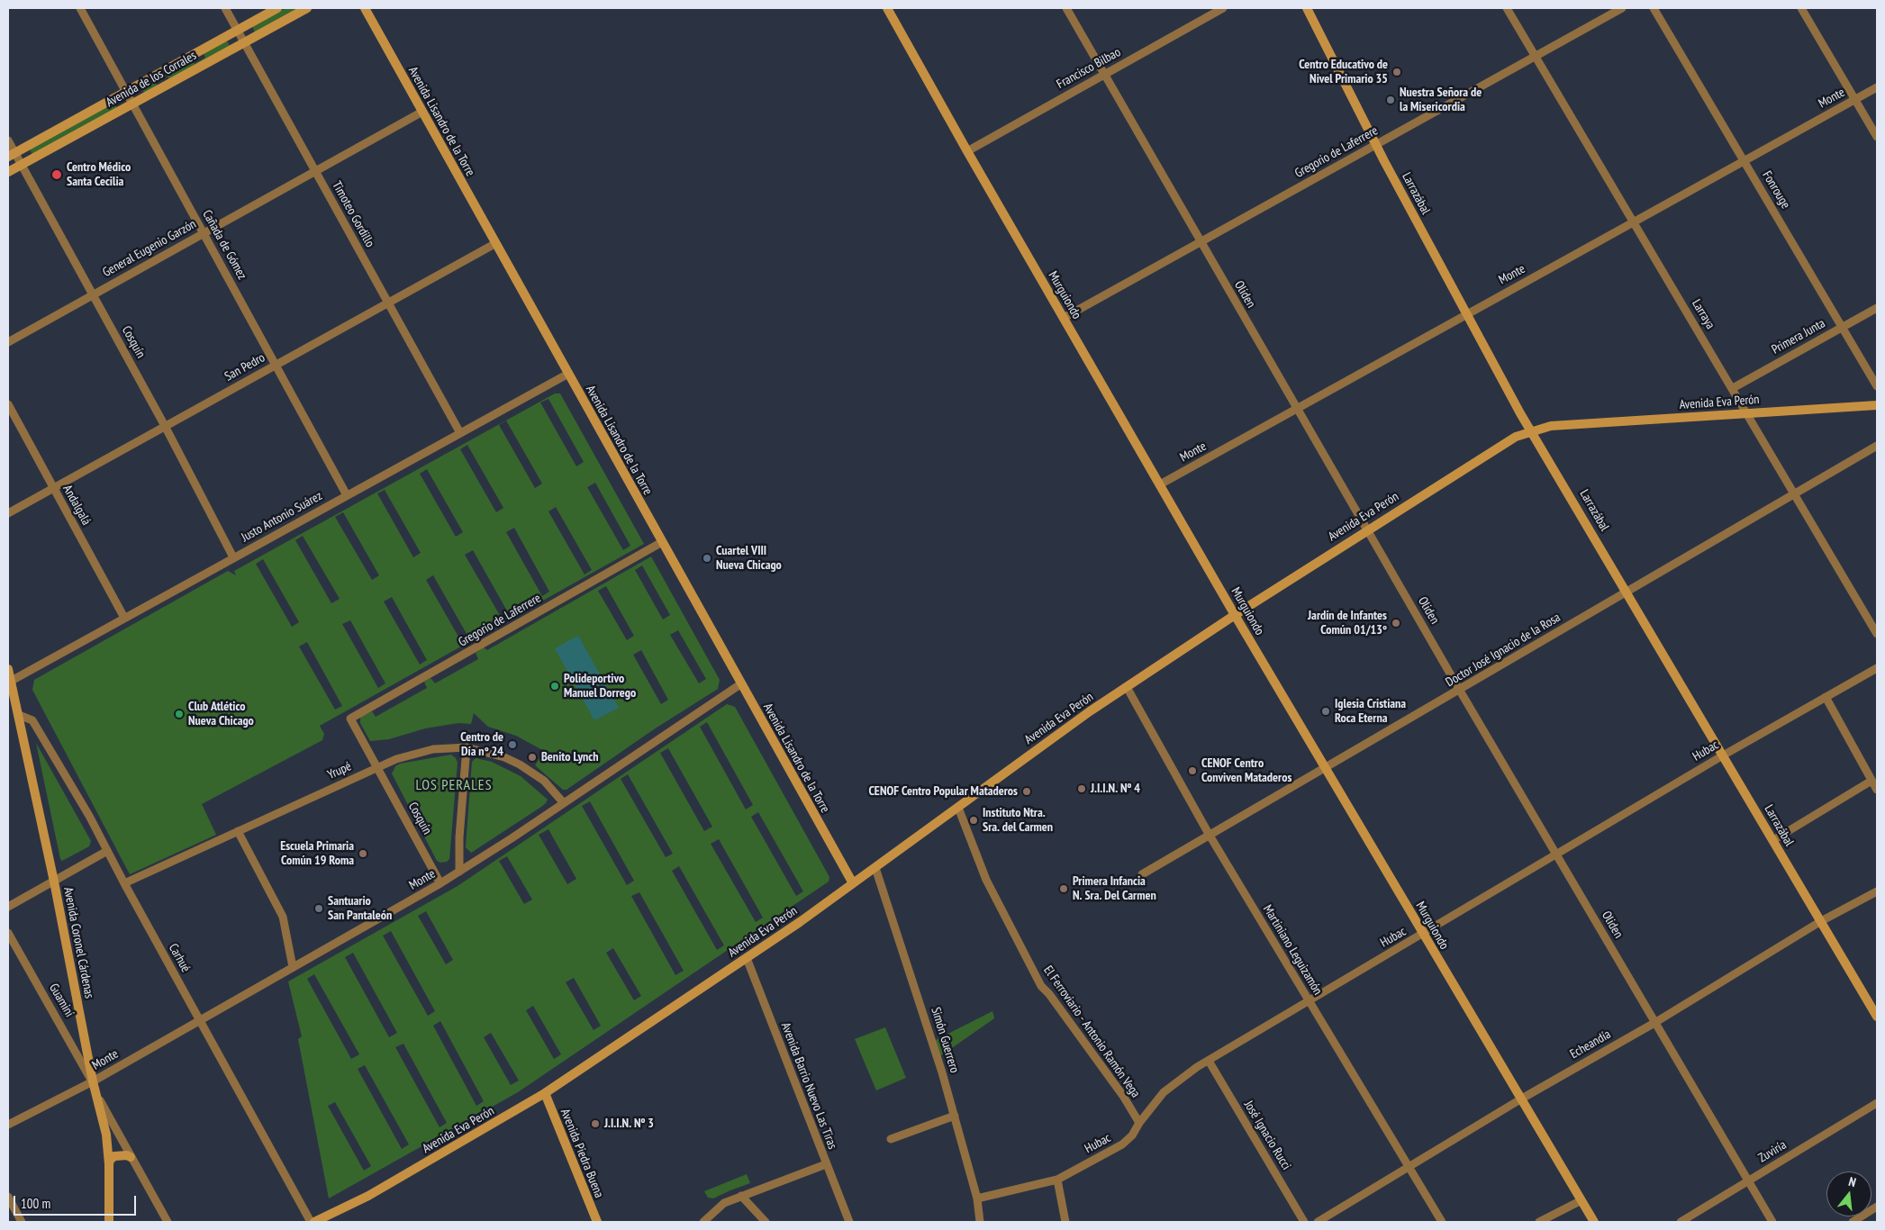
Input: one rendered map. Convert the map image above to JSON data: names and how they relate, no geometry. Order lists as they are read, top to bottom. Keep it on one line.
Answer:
{"streets":{"main road":["Avenida de los Corrales","Avenida Lisandro de la Torre","Larrazábal","Murguiondo","Avenida Eva Perón","Avenida Coronel Cárdenas","Avenida Piedra Buena"],"street":["Francisco Bilbao","Monte","Gregorio de Laferrere","Fonrouge","Timoteo Gordillo","Cañada de Gómez","General Eugenio Garzón","Oliden","Larraya","Primera Junta","Cosquín","San Pedro","Andalgalá","Justo Antonio Suárez","Doctor José Ignacio de la Rosa","Hubac","Yrupé","Martiniano Leguizamón","Carhué","Guaminí","El Ferroviario - Antonio Ramón Vega","Simón Guerrero","Echeandía","Avenida Barrio Nuevo Las Tiras","José Ignacio Rucci","Zuviría"]},"crossings":[["Francisco Bilbao","Oliden"],["Francisco Bilbao","Murguiondo"],["Avenida de los Corrales","Timoteo Gordillo"],["Avenida de los Corrales","Cañada de Gómez"],["Avenida de los Corrales","Cosquín"],["Monte","Avenida Lisandro de la Torre"],["Monte","Fonrouge"],["Monte","Larrazábal"],["Monte","Oliden"],["Monte","Murguiondo"],["Monte","Larraya"],["Monte","Cosquín"],["Monte","Yrupé"],["Monte","Avenida Coronel Cárdenas"],["Monte","Carhué"],["Monte","Guaminí"],["Avenida Lisandro de la Torre","Gregorio de Laferrere"],["Avenida Lisandro de la Torre","General Eugenio Garzón"],["Avenida Lisandro de la Torre","San Pedro"],["Avenida Lisandro de la Torre","Avenida Eva Perón"],["Avenida Lisandro de la Torre","Justo Antonio Suárez"],["Gregorio de Laferrere","Larrazábal"],["Gregorio de Laferrere","Oliden"],["Gregorio de Laferrere","Murguiondo"],["Gregorio de Laferrere","Larraya"],["Gregorio de Laferrere","Cosquín"],["Fonrouge","Primera Junta"],["Larrazábal","Avenida Eva Perón"],["Larrazábal","Doctor José Ignacio de la Rosa"],["Larrazábal","Hubac"],["Larrazábal","Echeandía"],["Timoteo Gordillo","General Eugenio Garzón"],["Timoteo Gordillo","San Pedro"],["Timoteo Gordillo","Justo Antonio Suárez"],["Cañada de Gómez","General Eugenio Garzón"],["Cañada de Gómez","San Pedro"],["Cañada de Gómez","Justo Antonio Suárez"],["General Eugenio Garzón","Cosquín"],["Oliden","Avenida Eva Perón"],["Oliden","Doctor José Ignacio de la Rosa"],["Oliden","Hubac"],["Oliden","Echeandía"],["Oliden","Zuviría"],["Murguiondo","Avenida Eva Perón"],["Murguiondo","Doctor José Ignacio de la Rosa"],["Murguiondo","Hubac"],["Murguiondo","Echeandía"],["Larraya","Primera Junta"],["Larraya","Avenida Eva Perón"],["Larraya","Doctor José Ignacio de la Rosa"],["Cosquín","San Pedro"],["Cosquín","Justo Antonio Suárez"],["Cosquín","Yrupé"],["San Pedro","Andalgalá"],["Avenida Eva Perón","Martiniano Leguizamón"],["Avenida Eva Perón","El Ferroviario - Antonio Ramón Vega"],["Avenida Eva Perón","Simón Guerrero"],["Avenida Eva Perón","Avenida Barrio Nuevo Las Tiras"],["Avenida Eva Perón","Avenida Piedra Buena"],["Andalgalá","Justo Antonio Suárez"],["Justo Antonio Suárez","Avenida Coronel Cárdenas"],["Doctor José Ignacio de la Rosa","Martiniano Leguizamón"],["Hubac","Martiniano Leguizamón"],["Hubac","El Ferroviario - Antonio Ramón Vega"],["Hubac","Simón Guerrero"],["Hubac","José Ignacio Rucci"],["Yrupé","Carhué"],["Avenida Coronel Cárdenas","Carhué"],["Avenida Coronel Cárdenas","Guaminí"],["Martiniano Leguizamón","Echeandía"]],"districts":["LOS PERALES"],"places":["Centro Educativo de Nivel Primario 35","Nuestra Señora de la Misericordia","Centro Médico Santa Cecilia","Cuartel VIII Nueva Chicago","Jardín de Infantes Común 01/13°","Polideportivo Manuel Dorrego","Iglesia Cristiana Roca Eterna","Club Atlético Nueva Chicago","Centro de Día n° 24","Benito Lynch","CENOF Centro Conviven Mataderos","J.I.I.N. Nº 4","CENOF Centro Popular Mataderos","Instituto Ntra. Sra. del Carmen","Escuela Primaria Común 19 Roma","Primera Infancia N. Sra. Del Carmen","Santuario San Pantaleón","J.I.I.N. Nº 3"],"scale_bar":"100 m","north":"top"}
